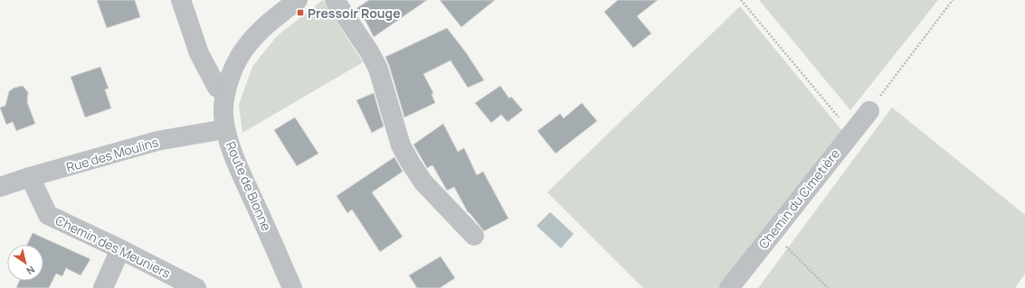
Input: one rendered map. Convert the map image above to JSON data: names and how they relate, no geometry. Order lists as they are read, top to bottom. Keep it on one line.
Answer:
{"streets":{"street":["Rue des Moulins","Route de Bionne","Chemin du Cimetière","Chemin des Meuniers"]},"crossings":[["Rue des Moulins","Route de Bionne"],["Rue des Moulins","Chemin des Meuniers"]],"places":{"transit":["Pressoir Rouge"]},"north":"bottom right"}
